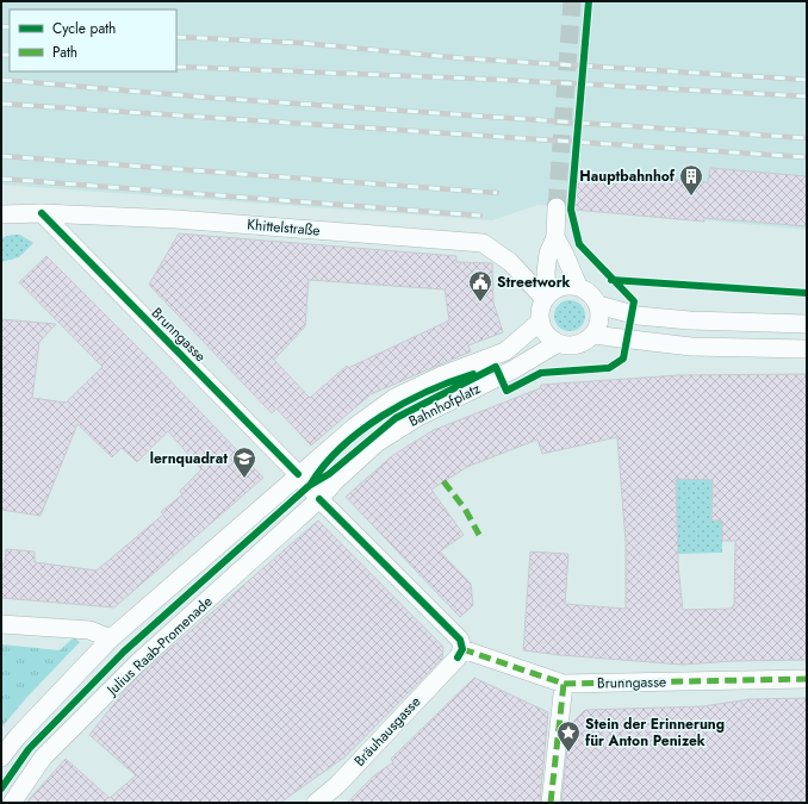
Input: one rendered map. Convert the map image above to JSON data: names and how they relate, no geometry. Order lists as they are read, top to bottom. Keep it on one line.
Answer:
{"streets":{"street":["Khittelstraße","Brunngasse","Bahnhofplatz","Julius Raab-Promenade","Bräuhausgasse"]},"crossings":[["Khittelstraße","Brunngasse"],["Khittelstraße","Bahnhofplatz"],["Brunngasse","Bahnhofplatz"],["Brunngasse","Julius Raab-Promenade"],["Brunngasse","Bräuhausgasse"],["Bahnhofplatz","Julius Raab-Promenade"]],"places":{"building":["Hauptbahnhof"],"public building":["Streetwork"],"school or university":["lernquadrat"],"place":["Stein der Erinnerung für Anton Penizek"]},"legend":["Cycle path","Path"]}
